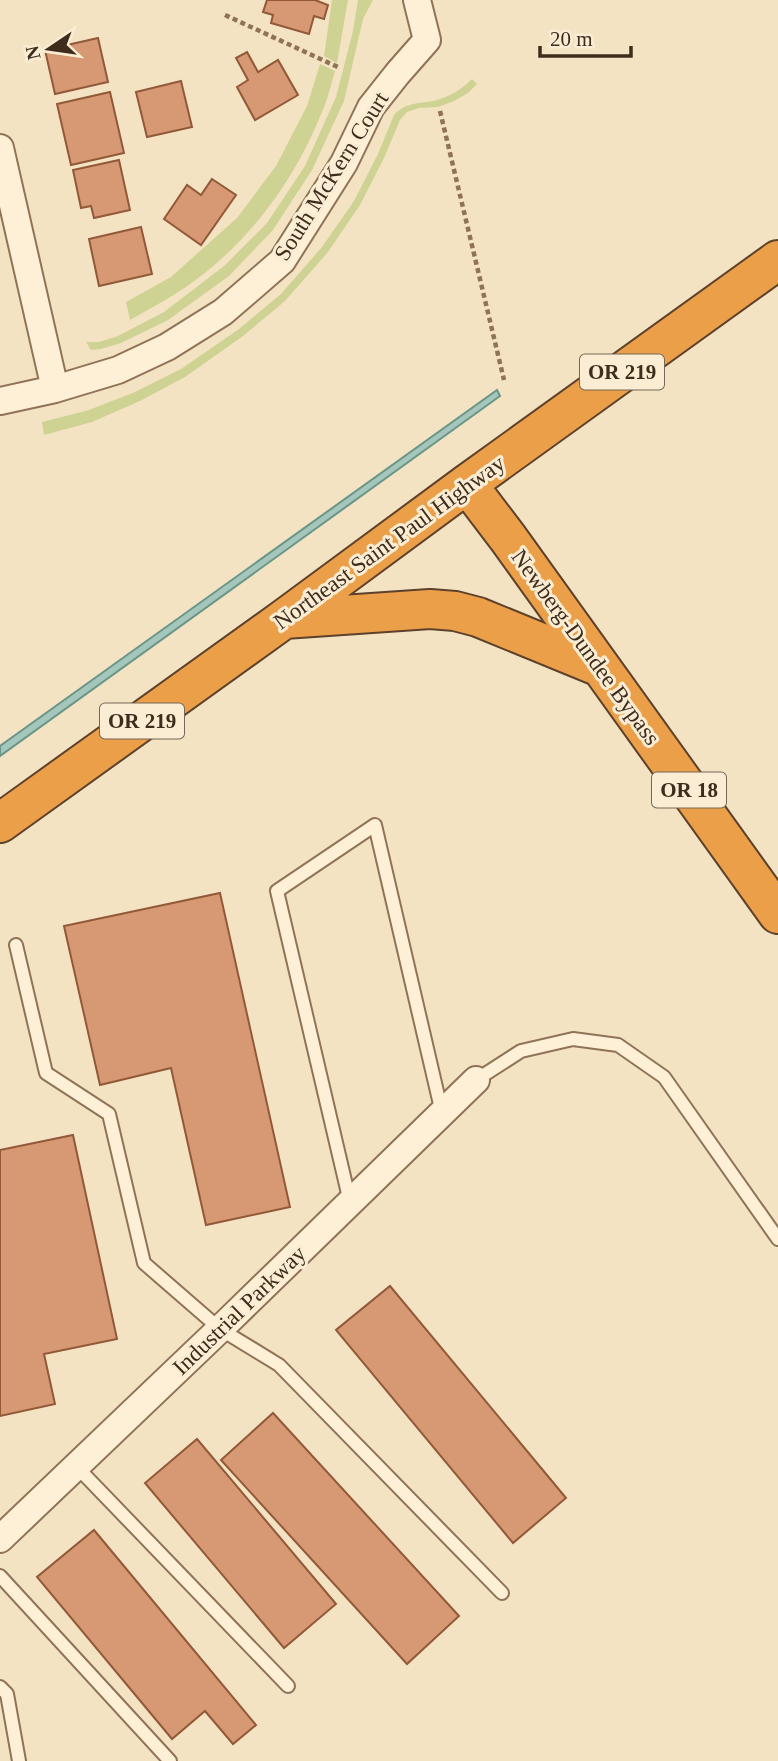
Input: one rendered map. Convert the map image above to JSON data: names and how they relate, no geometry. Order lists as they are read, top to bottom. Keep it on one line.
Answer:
{"streets":{"highway":["OR 219","Northeast Saint Paul Highway","Newberg-Dundee Bypass","OR 18"],"street":["South McKern Court","Industrial Parkway"]},"crossings":[["Northeast Saint Paul Highway","Newberg-Dundee Bypass"]],"scale_bar":"20 m","north":"left"}
